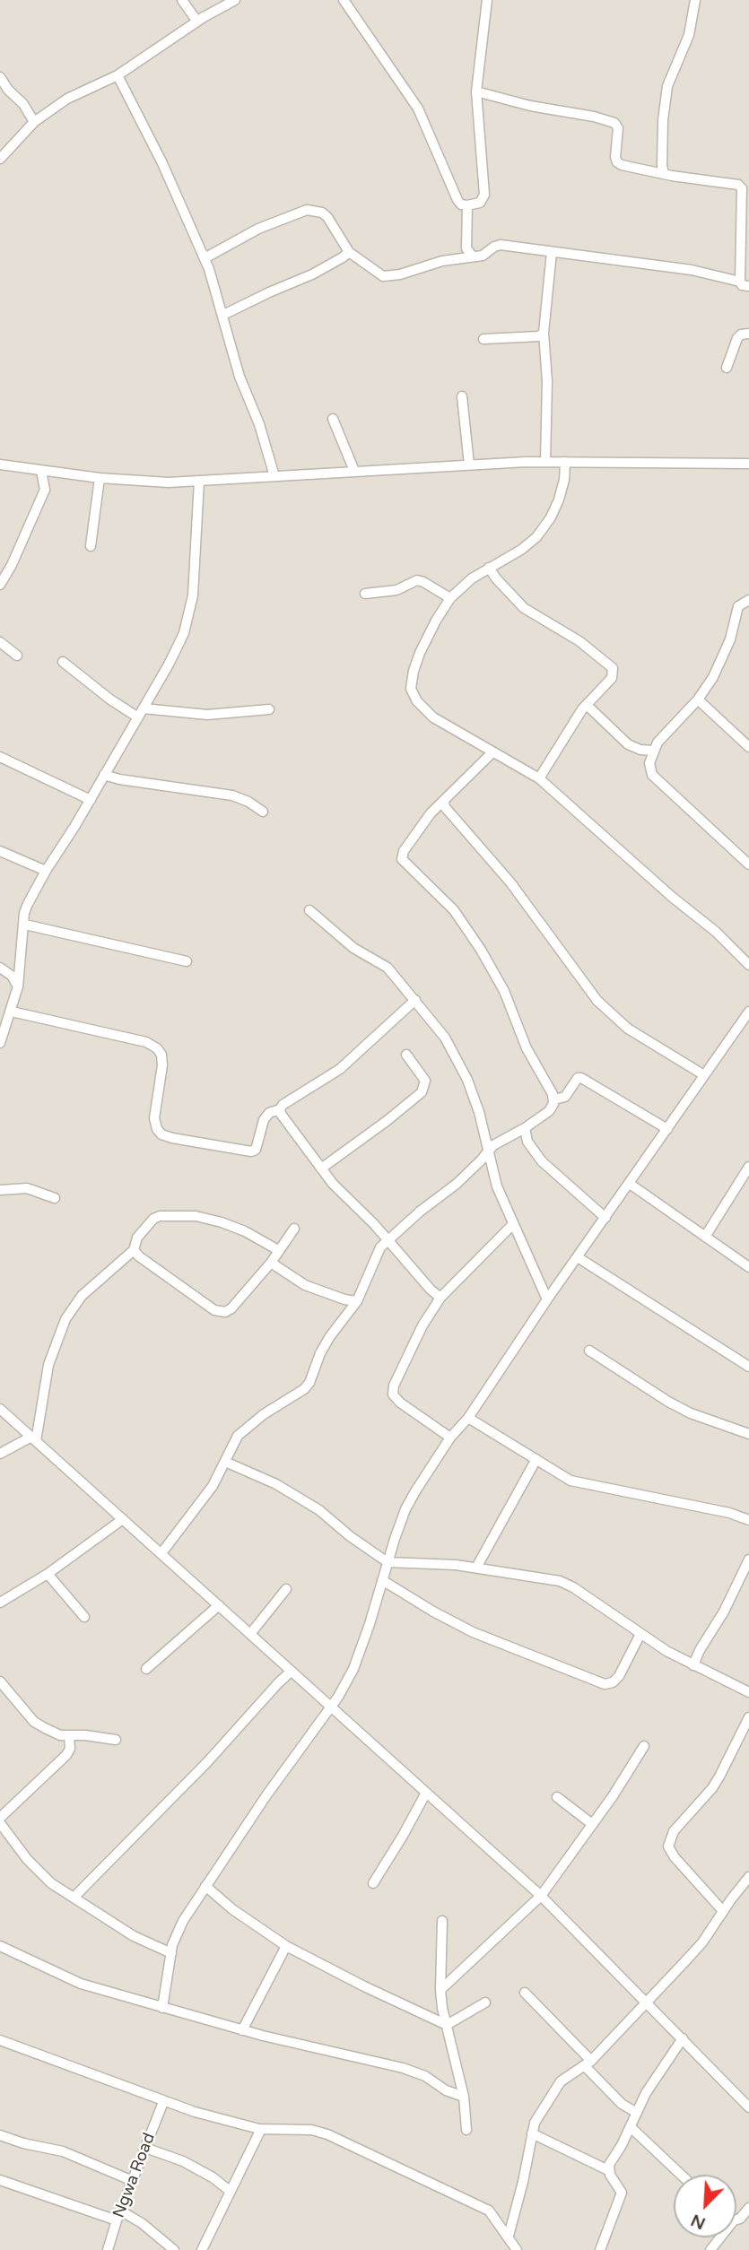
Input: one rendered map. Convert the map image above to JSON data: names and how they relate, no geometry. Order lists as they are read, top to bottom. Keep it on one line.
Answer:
{"streets":{"street":["Ngwa Road"]},"north":"bottom left"}
